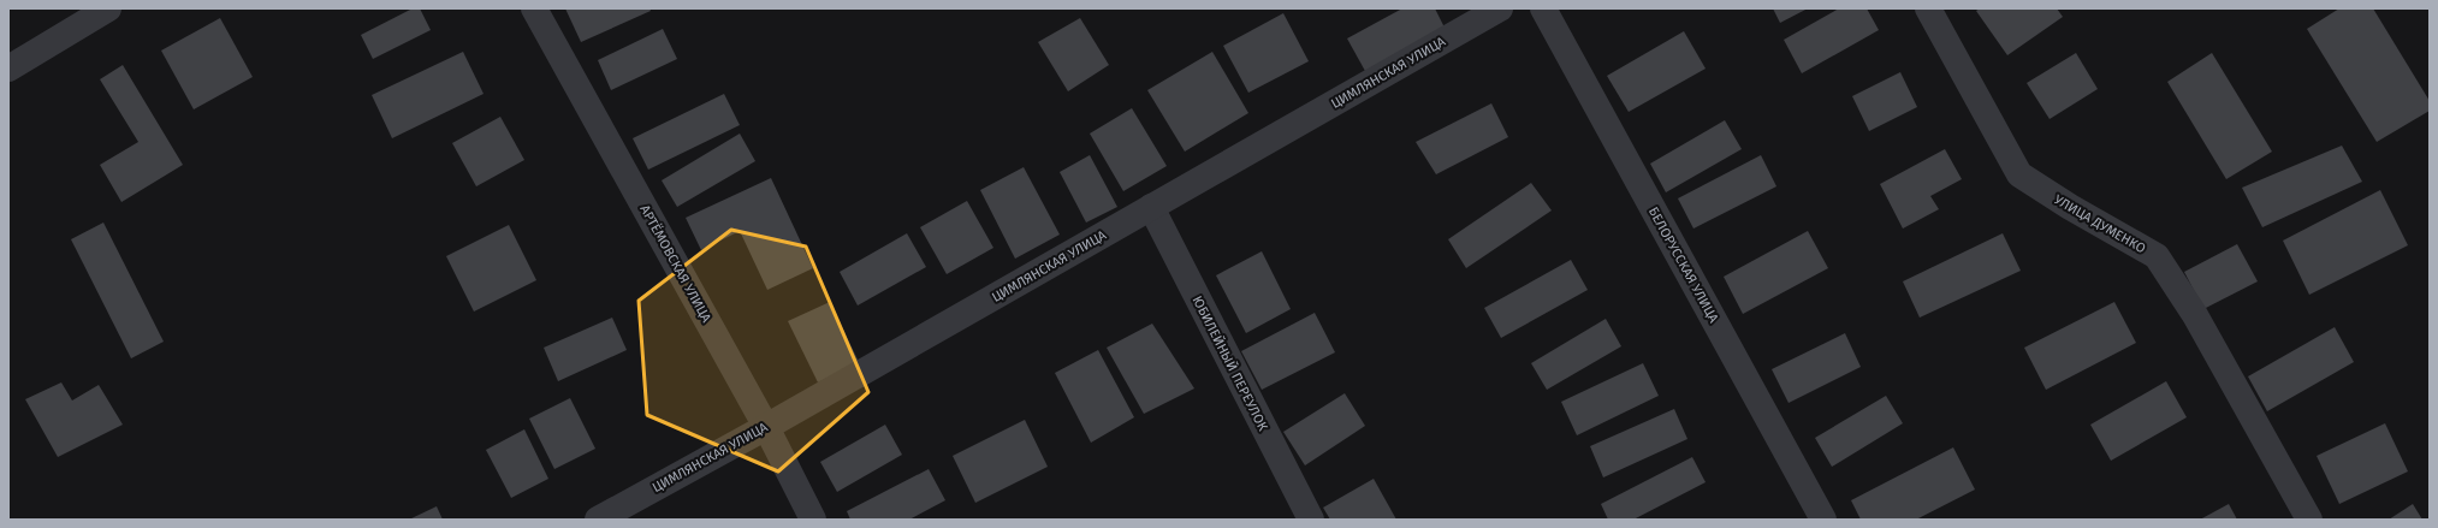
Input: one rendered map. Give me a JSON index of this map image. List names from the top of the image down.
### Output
{
  "streets": {
    "street": [
      "ЦИМЛЯНСКАЯ УЛИЦА",
      "УЛИЦА ДУМЕНКО",
      "АРТЁМОВСКАЯ УЛИЦА",
      "БЕЛОРУССКАЯ УЛИЦА",
      "ЮБИЛЕЙНЫЙ ПЕРЕУЛОК"
    ]
  },
  "crossings": [
    ["ЦИМЛЯНСКАЯ УЛИЦА", "АРТЁМОВСКАЯ УЛИЦА"],
    ["ЦИМЛЯНСКАЯ УЛИЦА", "ЮБИЛЕЙНЫЙ ПЕРЕУЛОК"]
  ]
}
